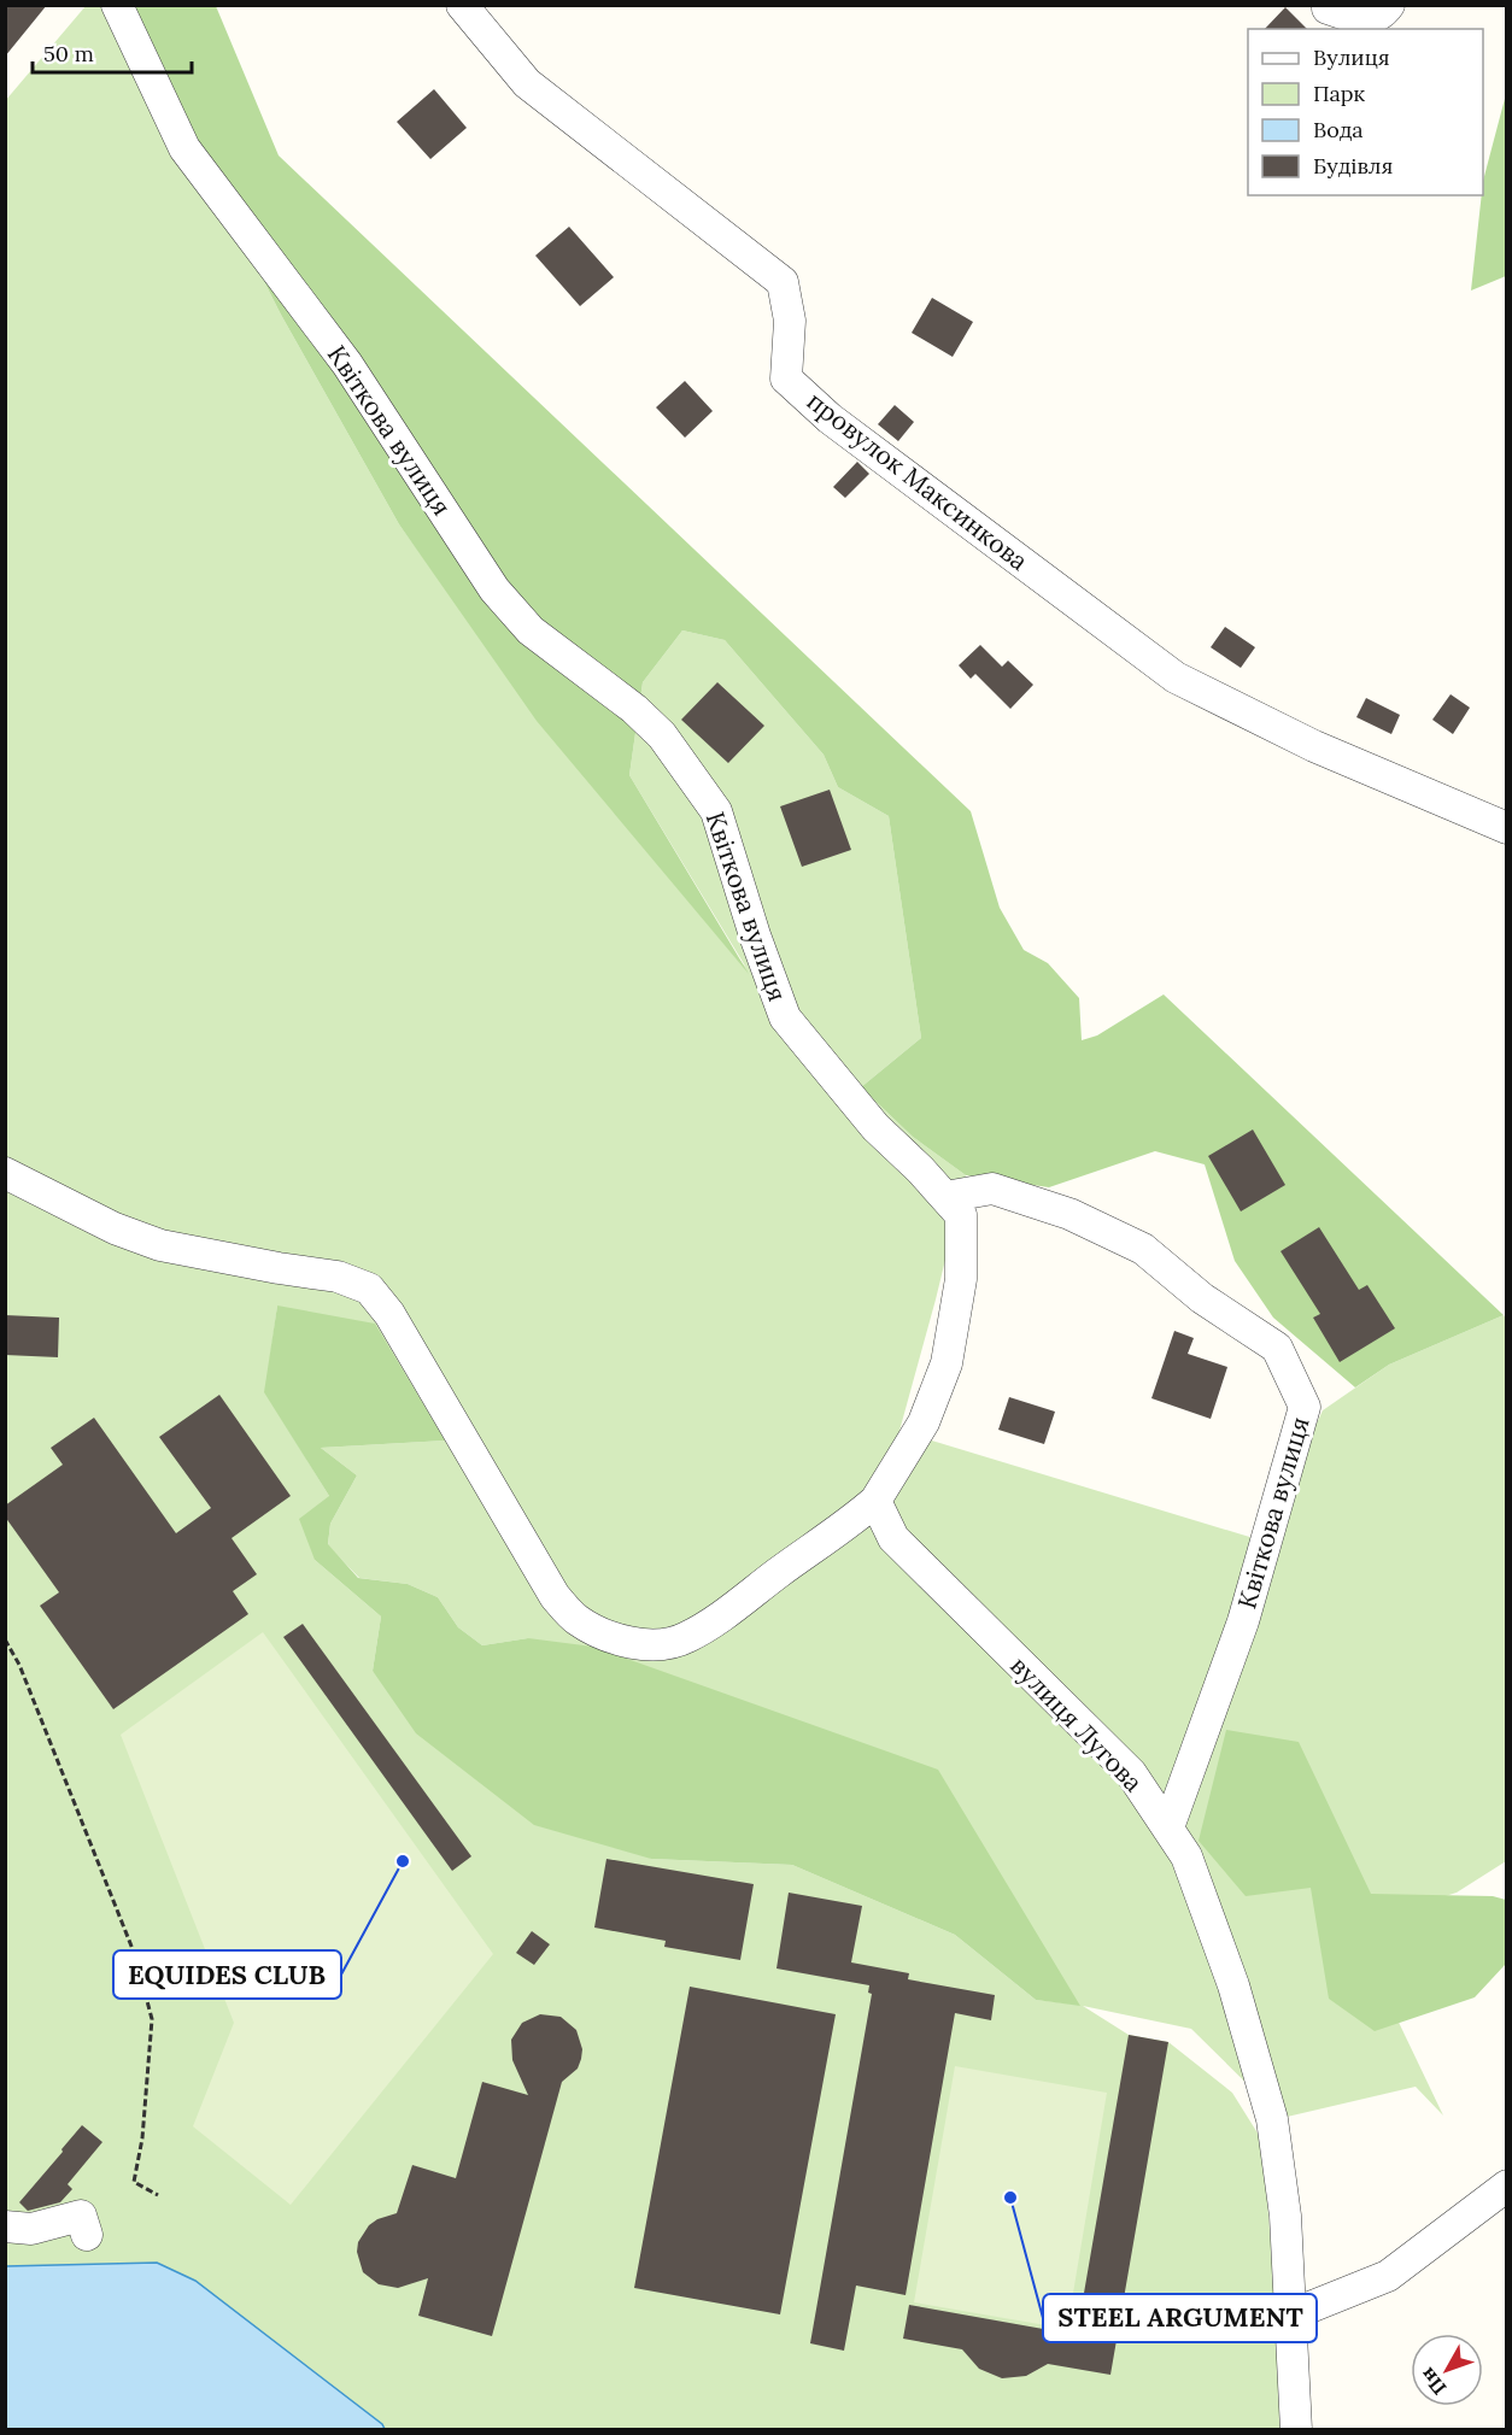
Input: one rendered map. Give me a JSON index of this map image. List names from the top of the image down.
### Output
{
  "streets": {
    "street": ["Квіткова вулиця", "провулок Максинкова", "вулиця Лугова"]
  },
  "crossings": [
    ["Квіткова вулиця", "вулиця Лугова"]
  ],
  "places": ["EQUIDES CLUB", "STEEL ARGUMENT"],
  "legend": [
    "Вулиця",
    "Парк",
    "Вода",
    "Будівля"
  ],
  "scale_bar": "50 m",
  "north": "bottom left"
}
